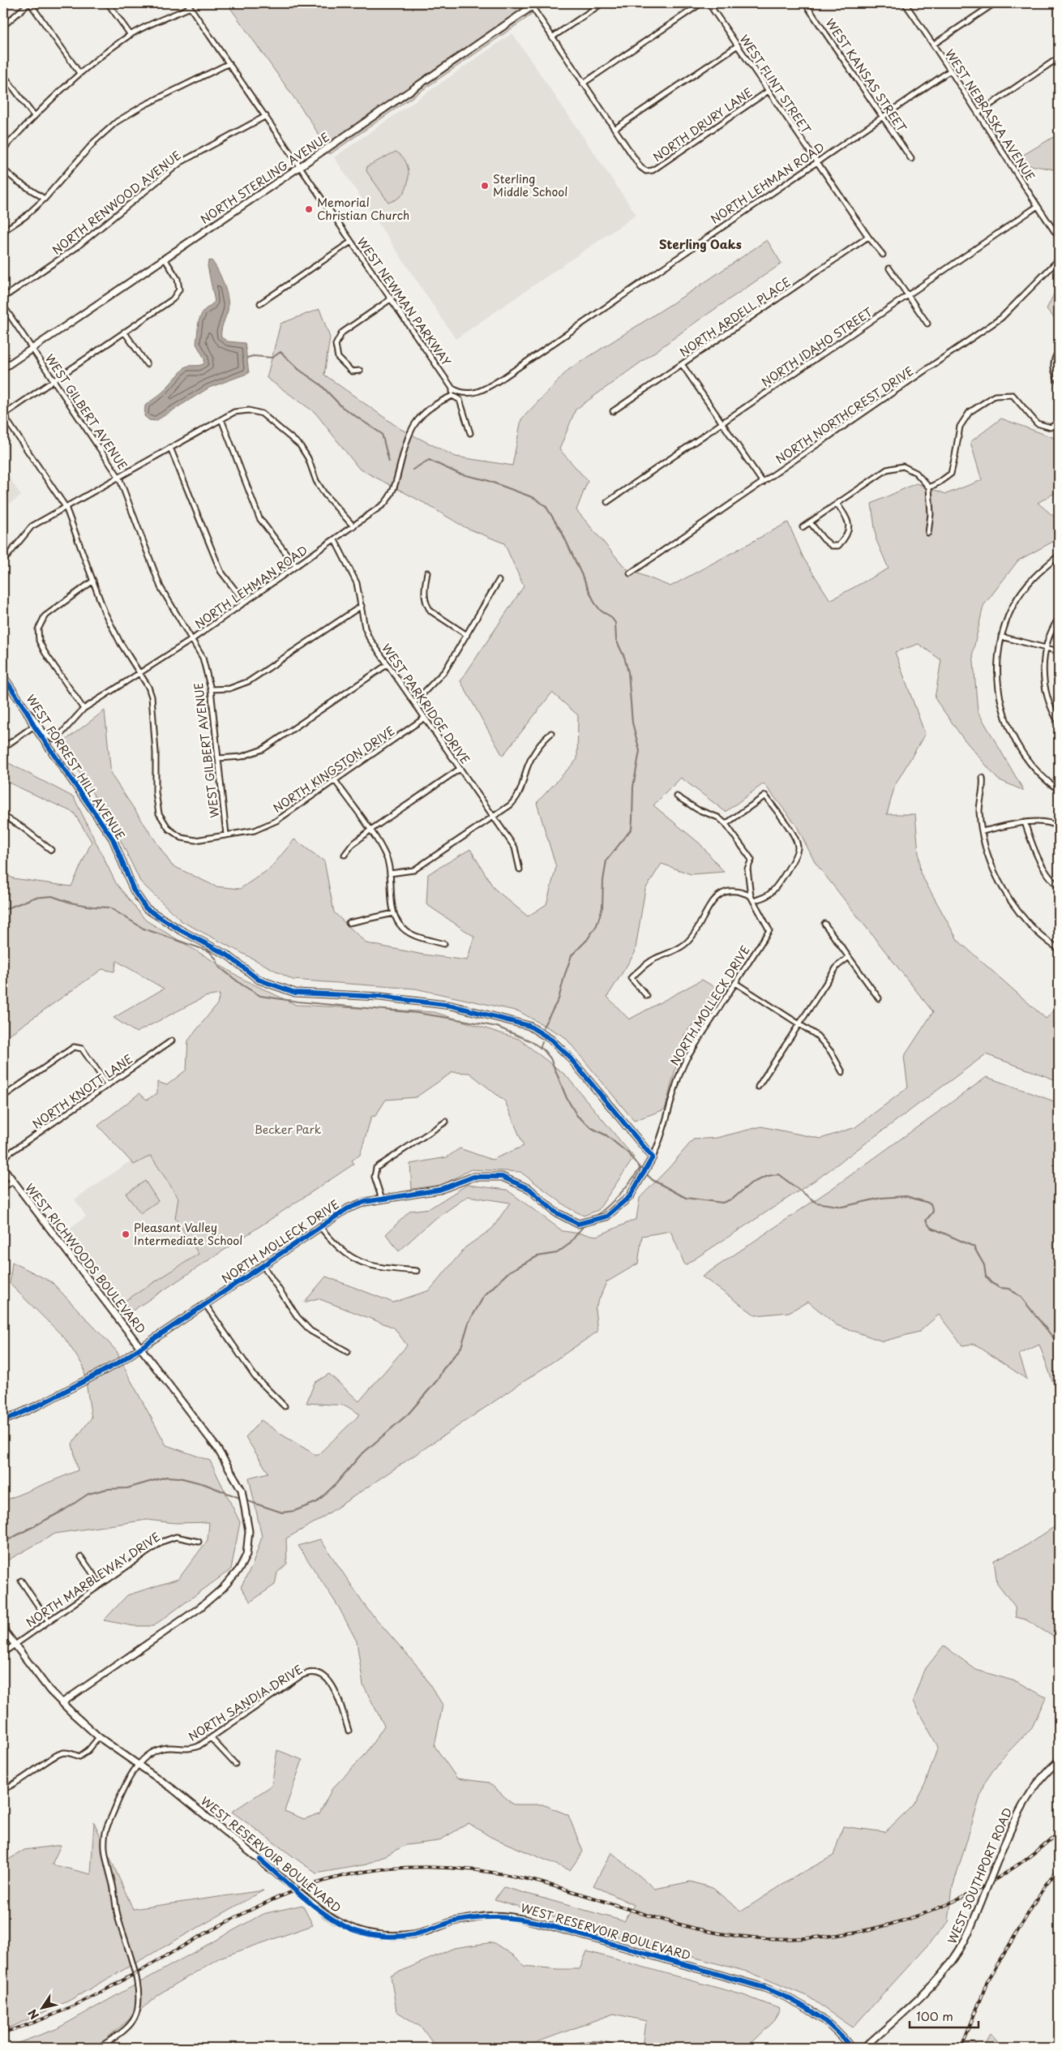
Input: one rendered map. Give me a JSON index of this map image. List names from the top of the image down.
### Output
{
  "streets": {
    "street": [
      "WEST KANSAS STREET",
      "WEST FLINT STREET",
      "WEST NEBRASKA AVENUE",
      "NORTH DRURY LANE",
      "NORTH STERLING AVENUE",
      "NORTH LEHMAN ROAD",
      "NORTH RENWOOD AVENUE",
      "WEST NEWMAN PARKWAY",
      "NORTH ARDELL PLACE",
      "NORTH IDAHO STREET",
      "WEST GILBERT AVENUE",
      "NORTH NORTHCREST DRIVE",
      "WEST PARKRIDGE DRIVE",
      "WEST FORREST HILL AVENUE",
      "NORTH KINGSTON DRIVE",
      "NORTH MOLLECK DRIVE",
      "NORTH KNOTT LANE",
      "WEST RICHWOODS BOULEVARD",
      "NORTH MARBLEWAY DRIVE",
      "NORTH SANDIA DRIVE",
      "WEST RESERVOIR BOULEVARD",
      "WEST SOUTHPORT ROAD"
    ]
  },
  "crossings": [
    ["WEST KANSAS STREET", "NORTH LEHMAN ROAD"],
    ["WEST FLINT STREET", "NORTH DRURY LANE"],
    ["WEST FLINT STREET", "NORTH LEHMAN ROAD"],
    ["WEST FLINT STREET", "NORTH ARDELL PLACE"],
    ["WEST NEBRASKA AVENUE", "NORTH LEHMAN ROAD"],
    ["WEST NEBRASKA AVENUE", "NORTH IDAHO STREET"],
    ["NORTH STERLING AVENUE", "WEST NEWMAN PARKWAY"],
    ["NORTH STERLING AVENUE", "WEST GILBERT AVENUE"],
    ["NORTH LEHMAN ROAD", "WEST NEWMAN PARKWAY"],
    ["NORTH LEHMAN ROAD", "WEST GILBERT AVENUE"],
    ["NORTH LEHMAN ROAD", "WEST PARKRIDGE DRIVE"],
    ["NORTH LEHMAN ROAD", "WEST FORREST HILL AVENUE"],
    ["NORTH LEHMAN ROAD", "NORTH KINGSTON DRIVE"],
    ["NORTH RENWOOD AVENUE", "WEST NEWMAN PARKWAY"],
    ["WEST GILBERT AVENUE", "NORTH KINGSTON DRIVE"],
    ["WEST PARKRIDGE DRIVE", "NORTH KINGSTON DRIVE"],
    ["WEST FORREST HILL AVENUE", "NORTH MOLLECK DRIVE"],
    ["NORTH MOLLECK DRIVE", "WEST RICHWOODS BOULEVARD"],
    ["WEST RICHWOODS BOULEVARD", "WEST RESERVOIR BOULEVARD"],
    ["NORTH MARBLEWAY DRIVE", "WEST RESERVOIR BOULEVARD"],
    ["NORTH SANDIA DRIVE", "WEST RESERVOIR BOULEVARD"]
  ],
  "districts": ["Sterling Oaks"],
  "parks": ["Becker Park"],
  "places": ["Sterling Middle School", "Memorial Christian Church", "Pleasant Valley Intermediate School"],
  "scale_bar": "100 m",
  "north": "bottom left"
}
